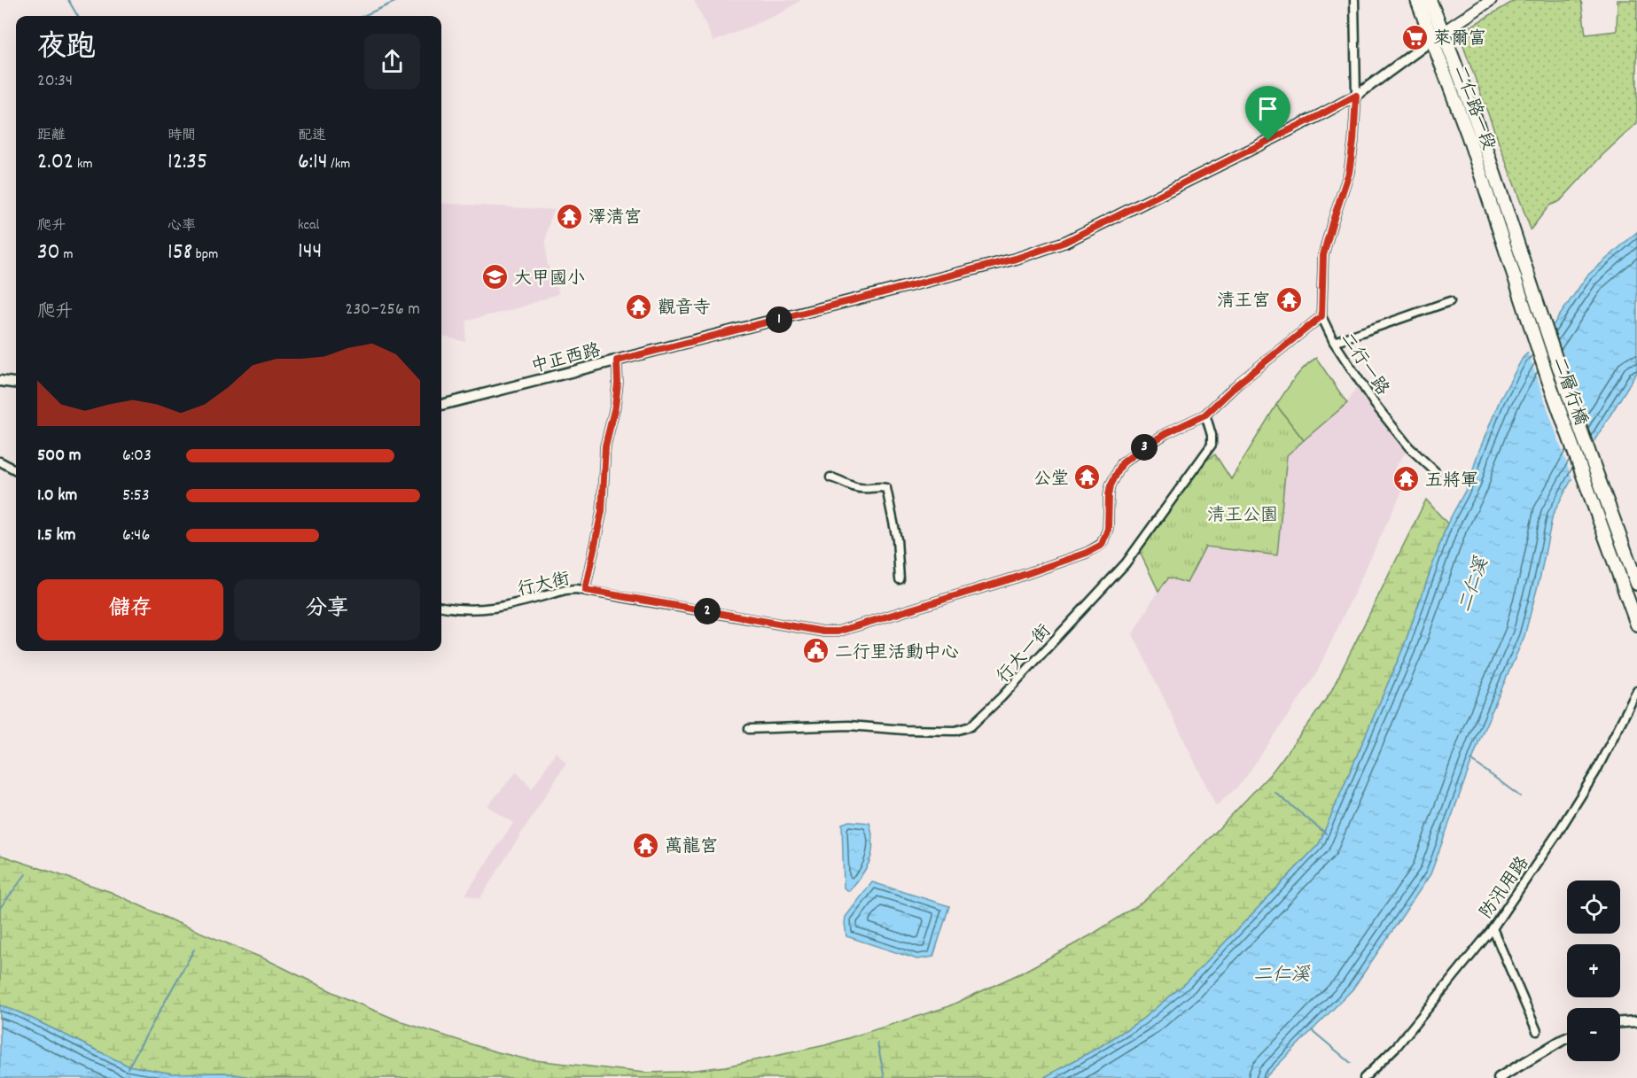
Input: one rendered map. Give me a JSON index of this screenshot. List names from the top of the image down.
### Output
{
  "streets": {
    "main road": ["二仁路一段", "二層行橋"],
    "street": [
      "中正西路",
      "二行一路",
      "行大街",
      "行大一街",
      "防汛用路"
    ]
  },
  "crossings": [
    ["二仁路一段", "中正西路"],
    ["二仁路一段", "二層行橋"],
    ["中正西路", "二行一路"],
    ["二行一路", "行大街"],
    ["行大街", "行大一街"]
  ],
  "water": ["二仁溪"],
  "parks": ["清王公園"],
  "places": {
    "supermarket": ["萊爾富"],
    "temple": [
      "澤清宮",
      "清王宮",
      "觀音寺",
      "公堂",
      "五將軍",
      "萬龍宮"
    ],
    "school or university": ["大甲國小"],
    "public building": ["二行里活動中心"]
  },
  "page": {
    "heading": ["夜跑", "20:34"],
    "stats": [
      ["距離", "2.02 km"],
      ["時間", "12:35"],
      ["配速", "6:14 /km"],
      ["爬升", "30 m"],
      ["心率", "158 bpm"],
      ["kcal", "144"]
    ],
    "chart": ["爬升", "230–256 m"],
    "pins": ["1", "3", "2"],
    "list": [
      {
        "name": "500 m",
        "note": "6:03"
      },
      {
        "name": "1.0 km",
        "note": "5:53"
      },
      {
        "name": "1.5 km",
        "note": "6:46"
      }
    ],
    "buttons": ["儲存", "分享"],
    "map_buttons": ["+", "−"]
  }
}
